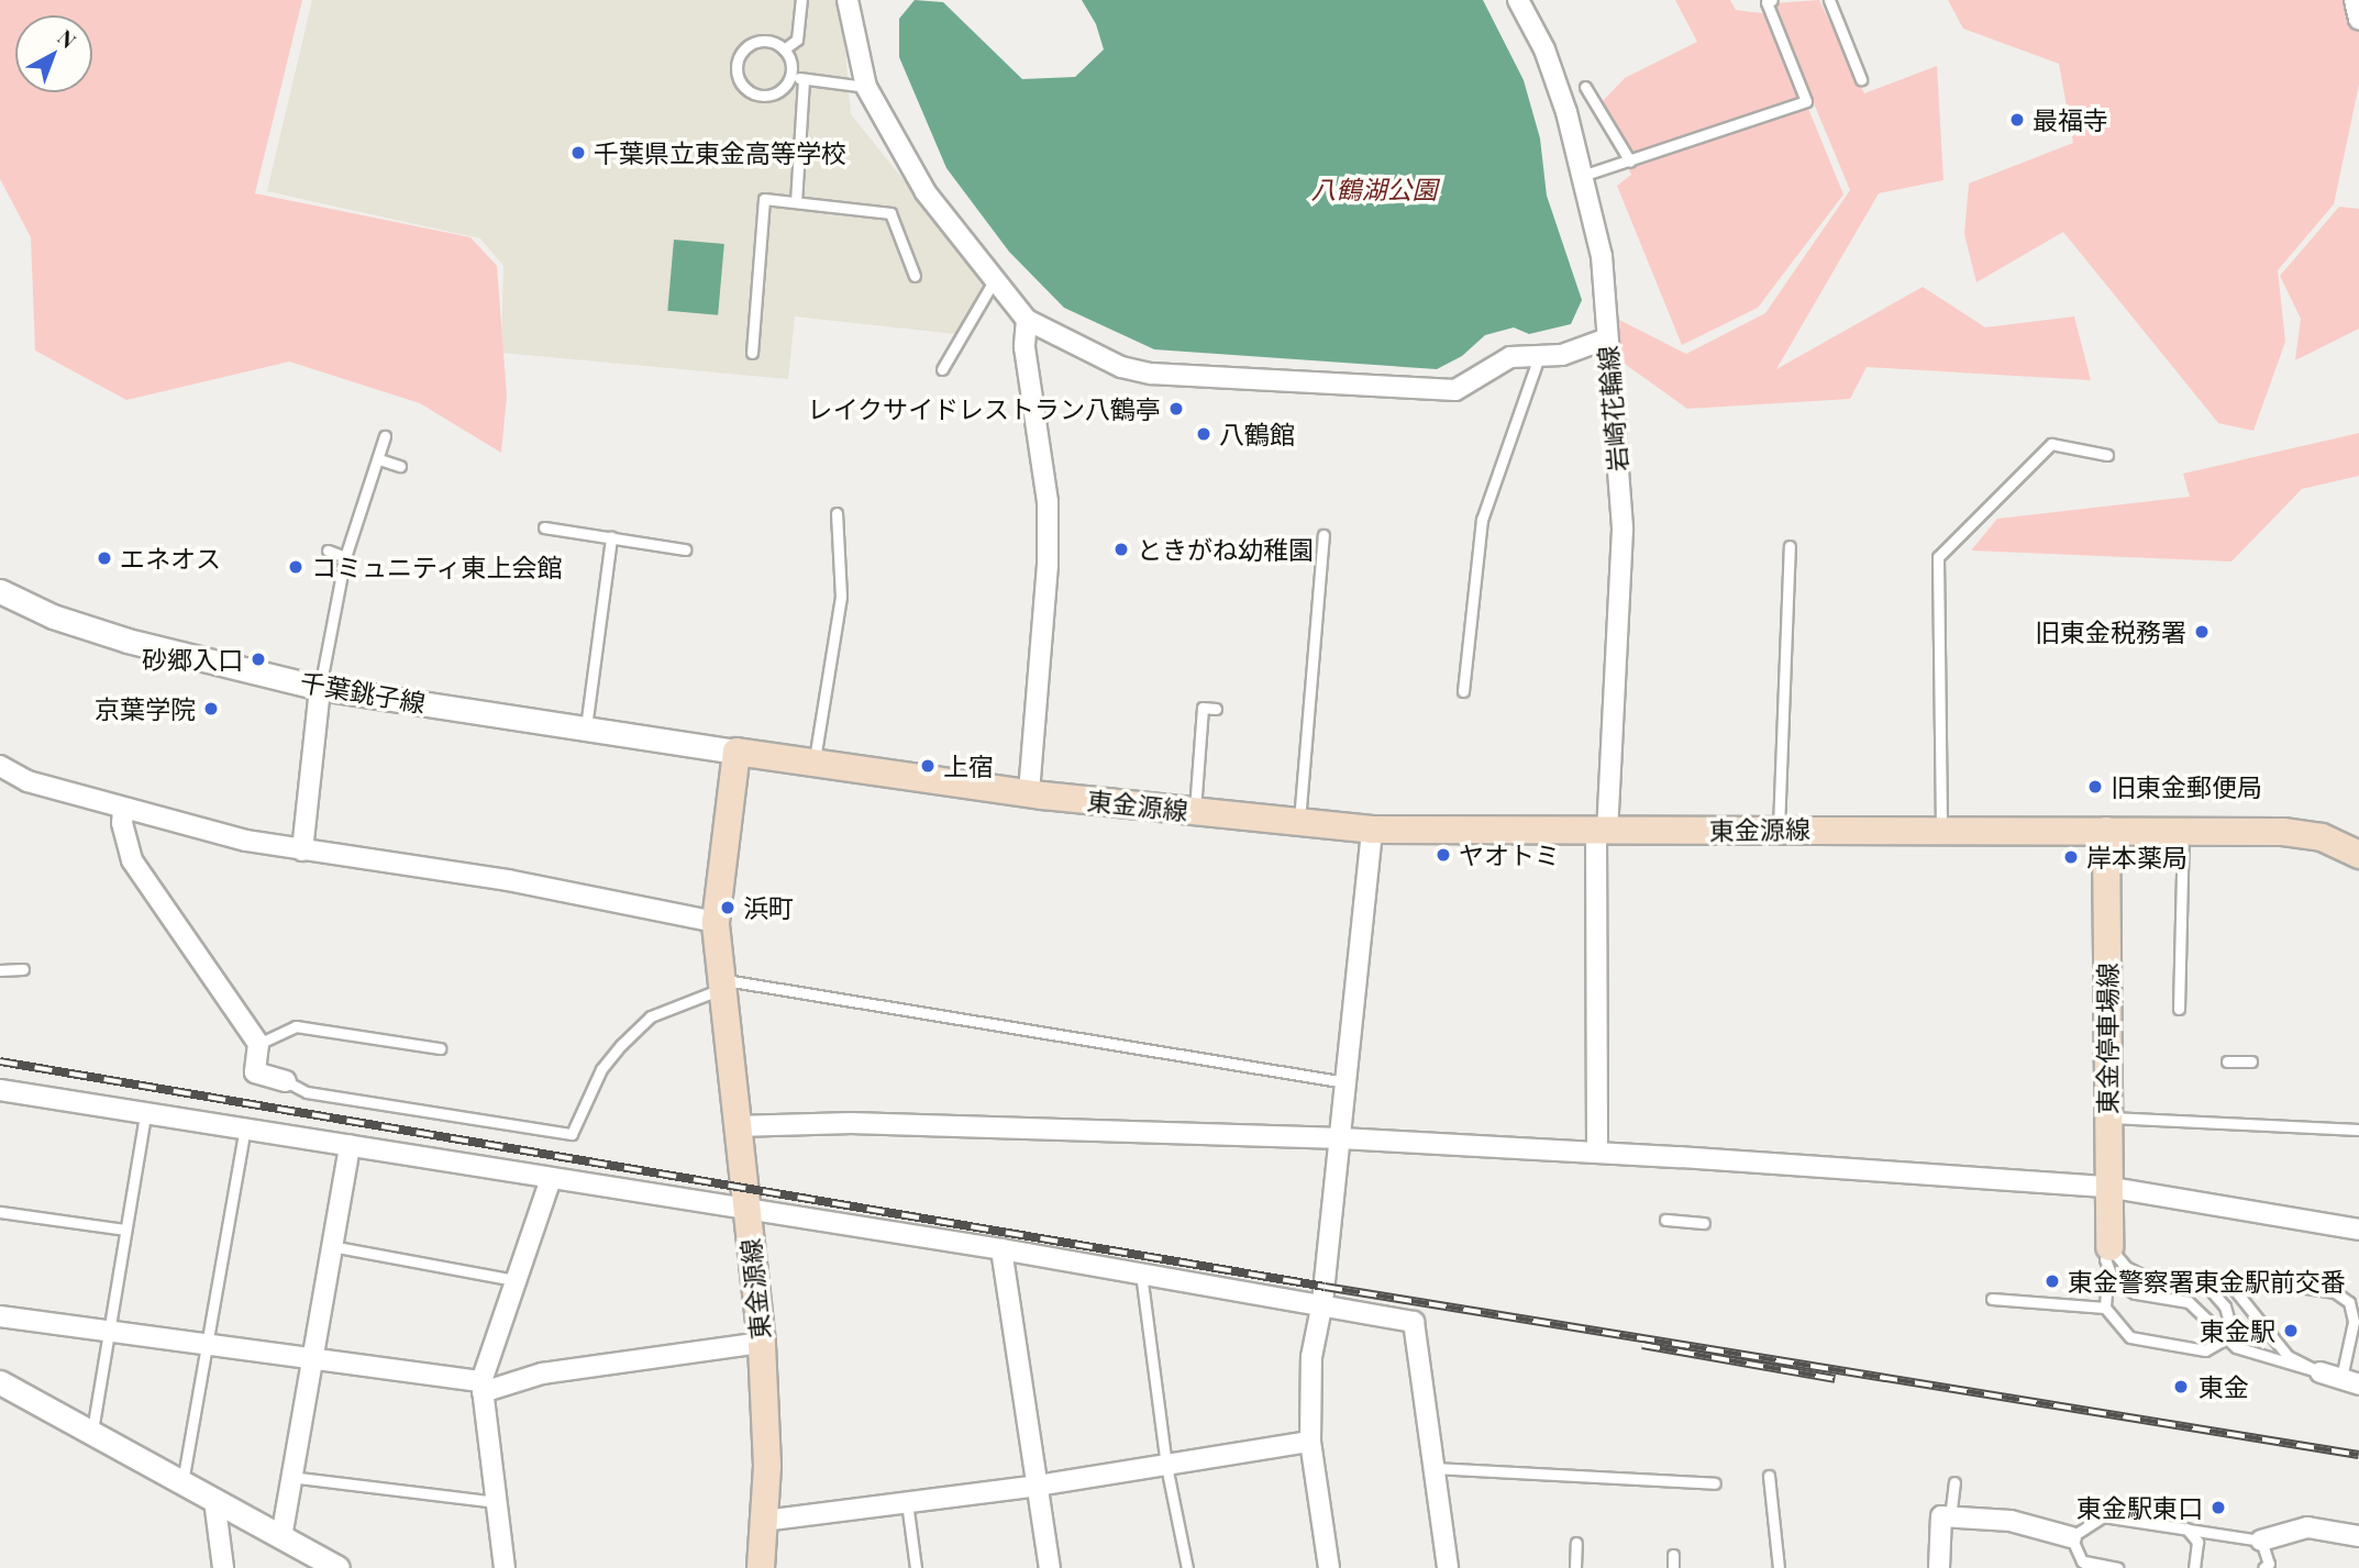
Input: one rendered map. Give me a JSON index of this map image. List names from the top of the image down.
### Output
{
  "streets": {
    "main road": ["東金源線", "東金停車場線"],
    "street": ["岩崎花輪線", "千葉銚子線"]
  },
  "crossings": [
    ["岩崎花輪線", "東金源線"],
    ["千葉銚子線", "東金源線"],
    ["東金源線", "東金停車場線"]
  ],
  "parks": ["八鶴湖公園"],
  "places": [
    "最福寺",
    "千葉県立東金高等学校",
    "レイクサイドレストラン八鶴亭",
    "八鶴館",
    "ときがね幼稚園",
    "エネオス",
    "コミュニティ東上会館",
    "旧東金税務署",
    "砂郷入口",
    "京葉学院",
    "上宿",
    "旧東金郵便局",
    "ヤオトミ",
    "岸本薬局",
    "浜町",
    "東金警察署東金駅前交番",
    "東金駅",
    "東金",
    "東金駅東口"
  ],
  "north": "top right"
}
